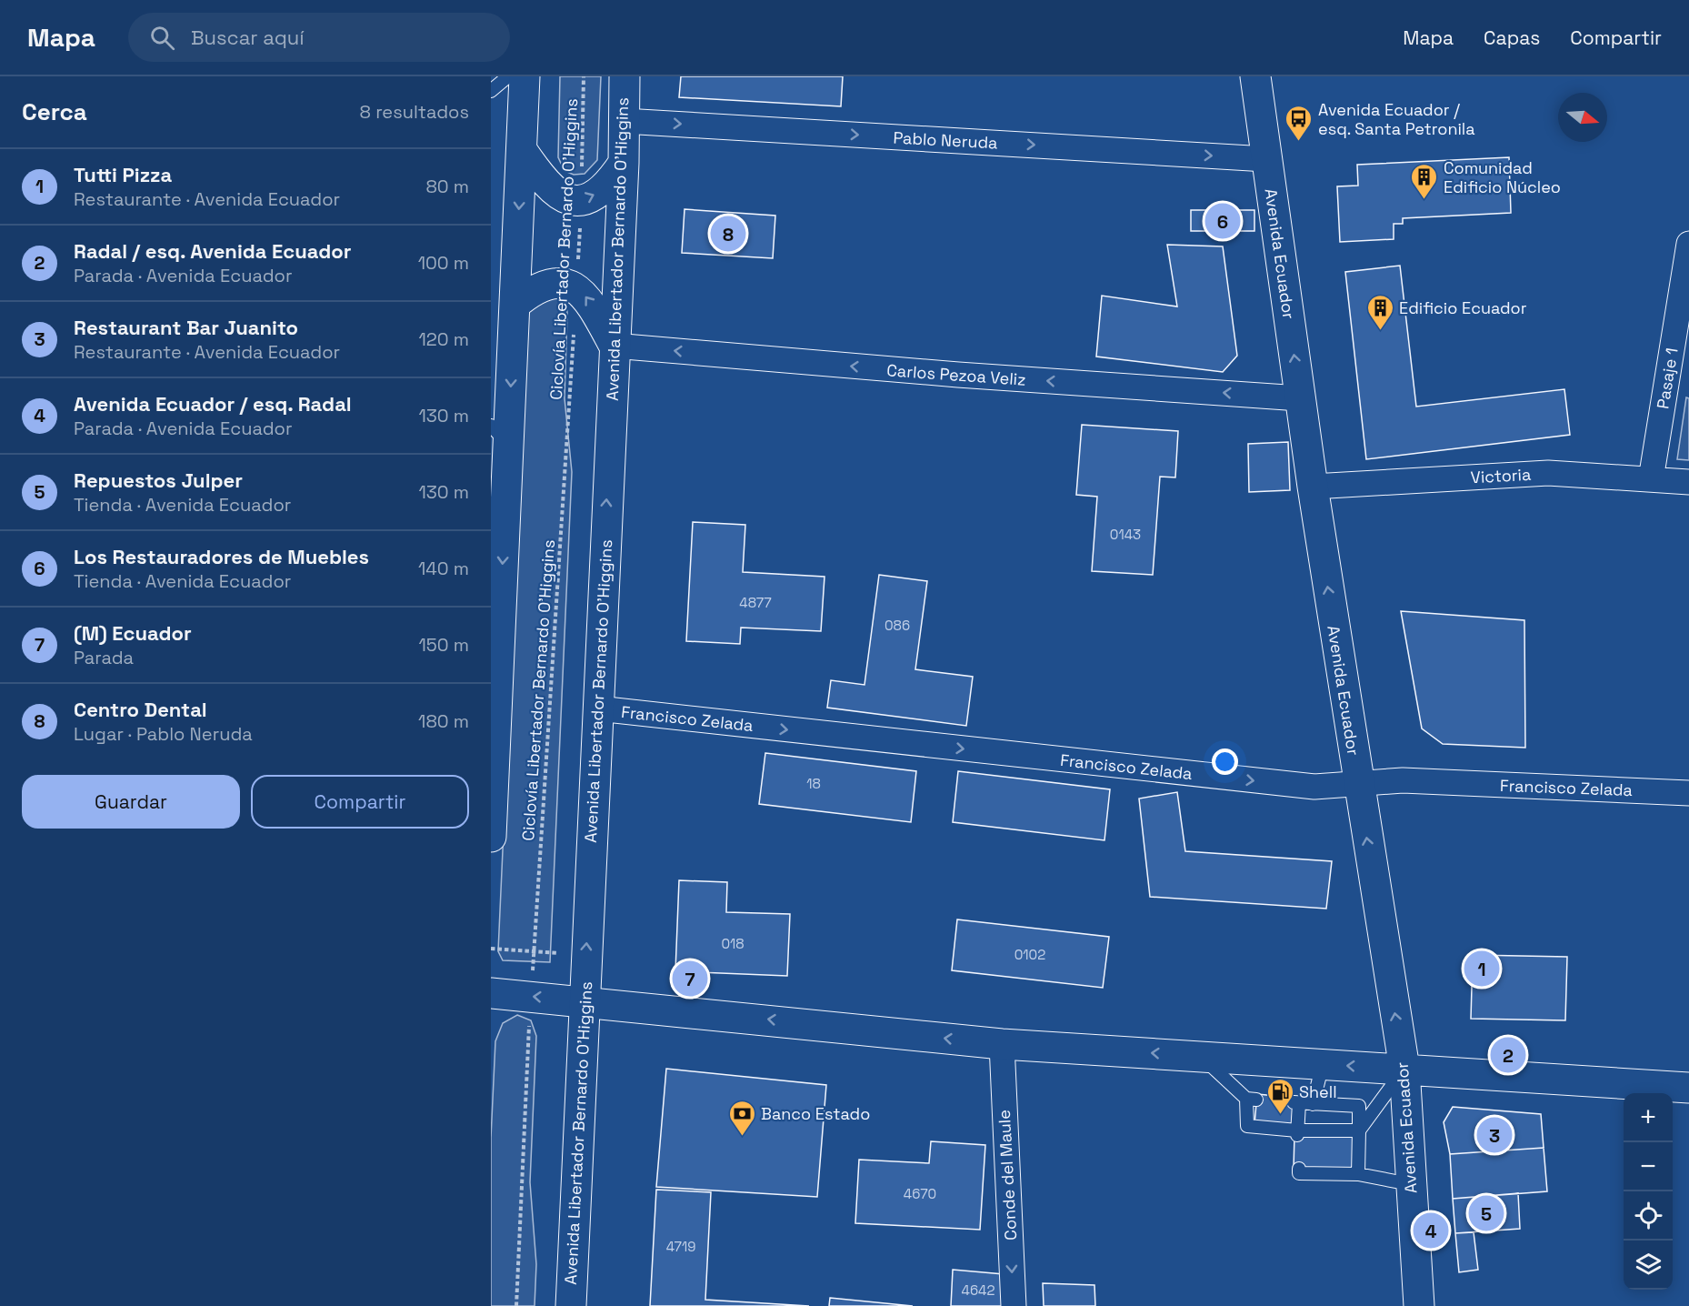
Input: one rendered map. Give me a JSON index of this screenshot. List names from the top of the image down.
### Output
{
  "streets": {
    "main road": ["Avenida Libertador Bernardo O'Higgins", "Avenida Ecuador"],
    "street": [
      "Pablo Neruda",
      "Carlos Pezoa Veliz",
      "Pasaje 1",
      "Victoria",
      "Francisco Zelada",
      "Conde del Maule"
    ],
    "path": ["Ciclovía Libertador Bernardo O'Higgins"]
  },
  "crossings": [
    ["Pablo Neruda", "Avenida Libertador Bernardo O'Higgins"],
    ["Pablo Neruda", "Avenida Ecuador"],
    ["Avenida Libertador Bernardo O'Higgins", "Carlos Pezoa Veliz"],
    ["Avenida Libertador Bernardo O'Higgins", "Francisco Zelada"],
    ["Avenida Ecuador", "Carlos Pezoa Veliz"],
    ["Avenida Ecuador", "Victoria"],
    ["Avenida Ecuador", "Francisco Zelada"],
    ["Pasaje 1", "Victoria"]
  ],
  "one_way": [
    "Pablo Neruda",
    "Avenida Ecuador",
    "Carlos Pezoa Veliz",
    "Francisco Zelada",
    "Conde del Maule"
  ],
  "places": {
    "bus stop": ["Avenida Ecuador / esq. Santa Petronila"],
    "building": ["Comunidad Edificio Núcleo", "Edificio Ecuador"],
    "fuel station": ["Shell"],
    "bank": ["Banco Estado"]
  },
  "house_numbers": [
    "0143",
    "4877",
    "086",
    "18",
    "018",
    "0102",
    "4670",
    "4719",
    "4642"
  ],
  "north": "right",
  "page": {
    "header": "Mapa",
    "search": "Buscar aquí",
    "nav": ["Mapa", "Capas", "Compartir"],
    "heading": ["Cerca", "8 resultados"],
    "list": [
      {
        "mark": "1",
        "name": "Tutti Pizza",
        "note": "Restaurante · Avenida Ecuador",
        "value": "80 m"
      },
      {
        "mark": "2",
        "name": "Radal / esq. Avenida Ecuador",
        "note": "Parada · Avenida Ecuador",
        "value": "100 m"
      },
      {
        "mark": "3",
        "name": "Restaurant Bar Juanito",
        "note": "Restaurante · Avenida Ecuador",
        "value": "120 m"
      },
      {
        "mark": "4",
        "name": "Avenida Ecuador / esq. Radal",
        "note": "Parada · Avenida Ecuador",
        "value": "130 m"
      },
      {
        "mark": "5",
        "name": "Repuestos Julper",
        "note": "Tienda · Avenida Ecuador",
        "value": "130 m"
      },
      {
        "mark": "6",
        "name": "Los Restauradores de Muebles",
        "note": "Tienda · Avenida Ecuador",
        "value": "140 m"
      },
      {
        "mark": "7",
        "name": "(M) Ecuador",
        "note": "Parada",
        "value": "150 m"
      },
      {
        "mark": "8",
        "name": "Centro Dental",
        "note": "Lugar · Pablo Neruda",
        "value": "180 m"
      }
    ],
    "pins": [
      "6",
      "8",
      "1",
      "7",
      "2",
      "3",
      "5",
      "4"
    ],
    "buttons": ["Guardar", "Compartir"],
    "map_buttons": ["+", "−"]
  }
}
